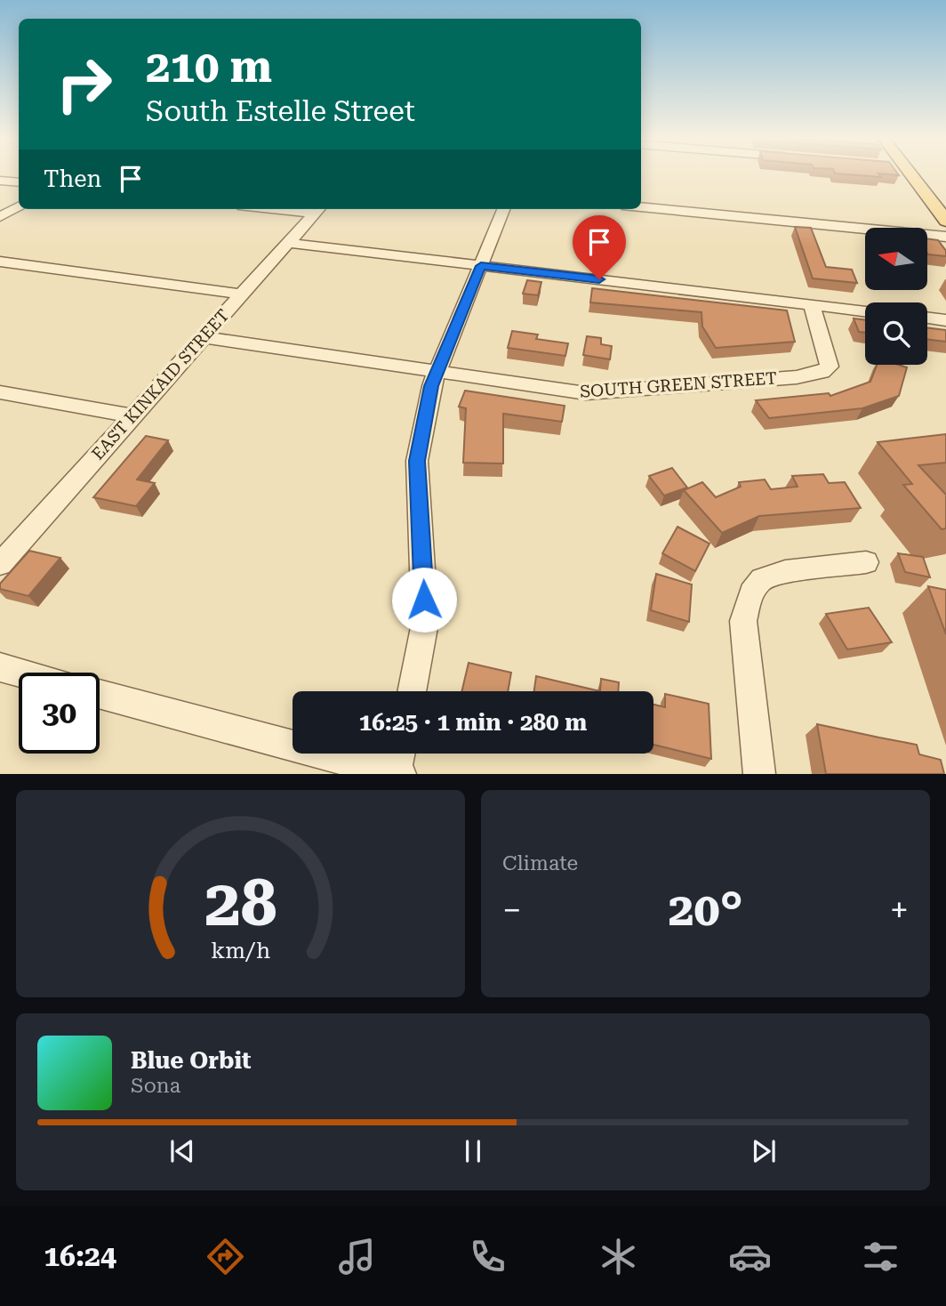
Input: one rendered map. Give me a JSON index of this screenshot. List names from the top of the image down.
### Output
{
  "streets": {
    "street": ["EAST KINKAID STREET", "SOUTH GREEN STREET"]
  },
  "crossings": [
    ["EAST KINKAID STREET", "SOUTH GREEN STREET"]
  ],
  "north": "left",
  "page": {
    "turn": ["210 m", "South Estelle Street"],
    "then": "Then",
    "limit": "30",
    "trip": "16:25 · 1 min · 280 m",
    "tile": "Climate",
    "heat": ["−", "20°", "+"],
    "song": ["Blue Orbit", "Sona"],
    "tabs": "16:24",
    "gauge": ["28", "km/h"]
  }
}
